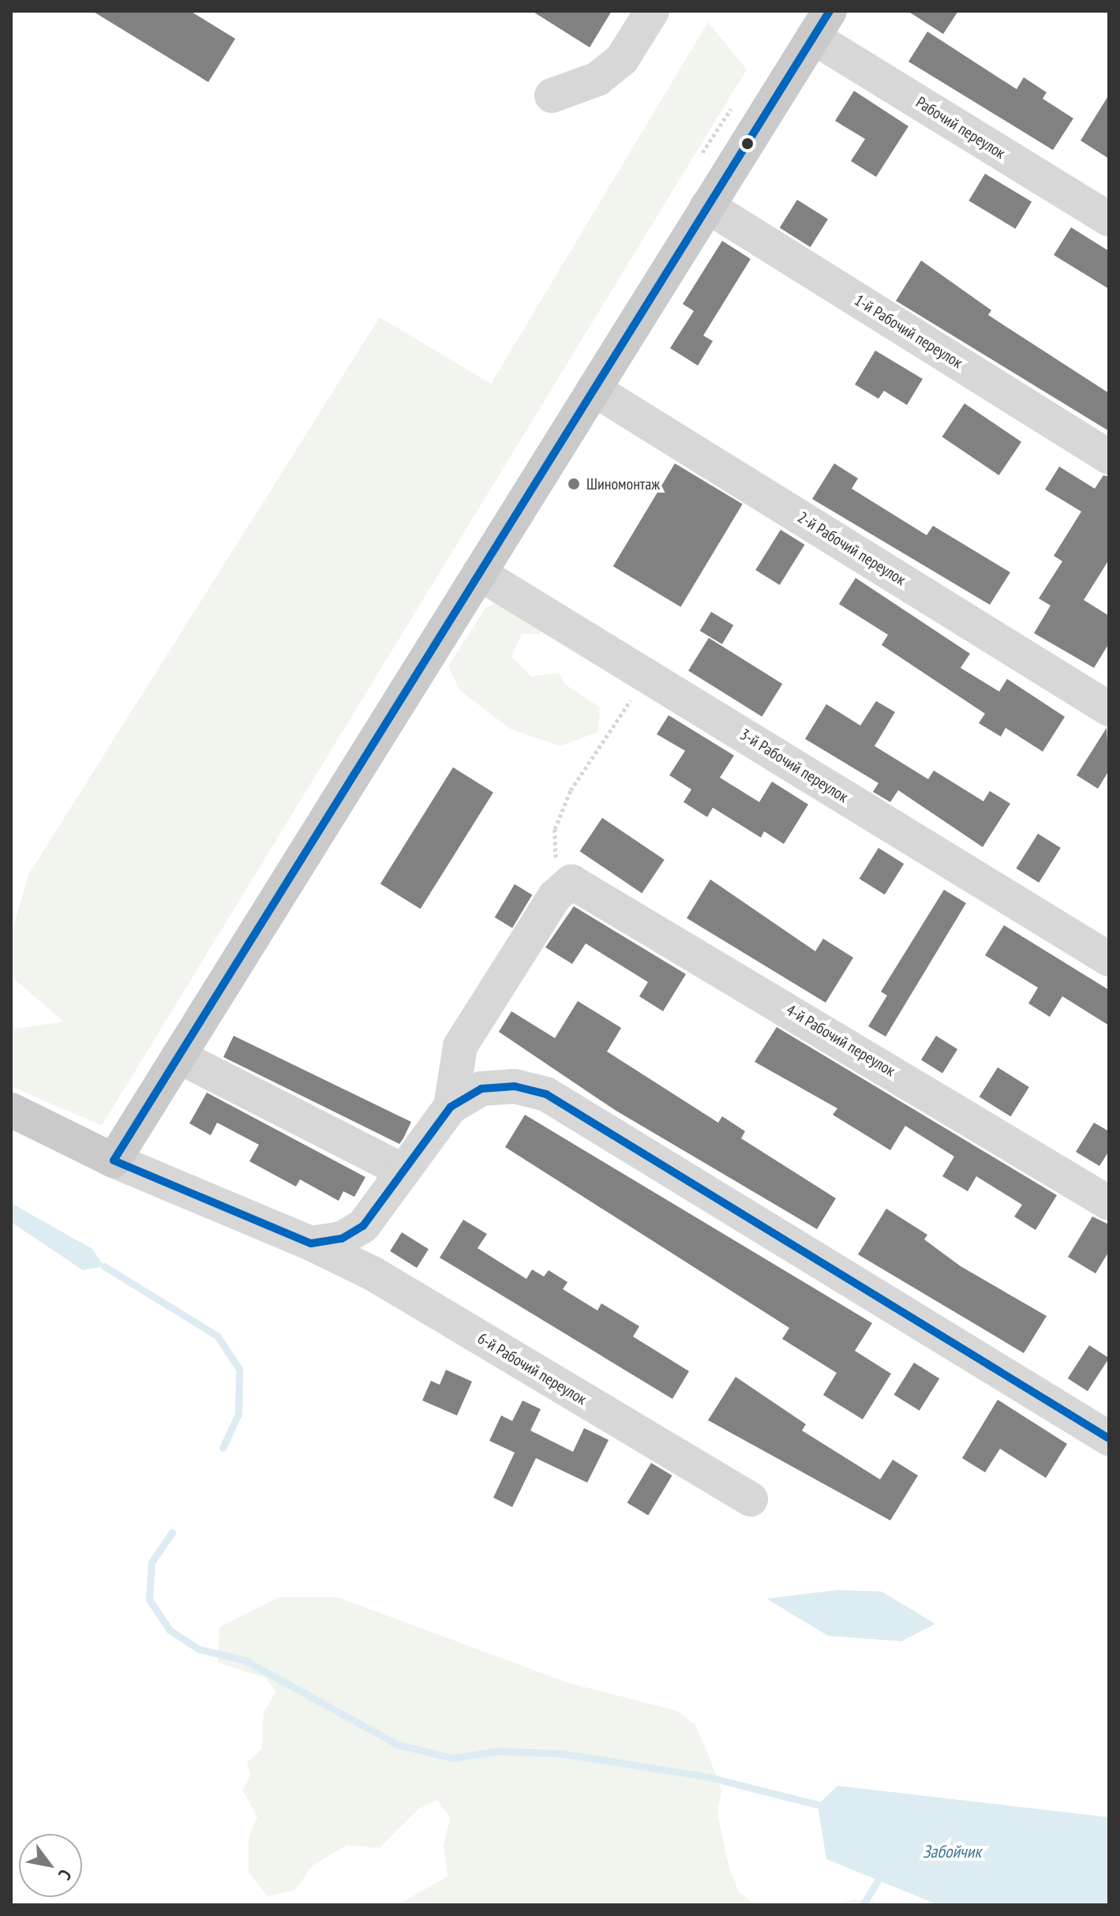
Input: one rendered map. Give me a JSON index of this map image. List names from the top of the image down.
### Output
{
  "streets": {
    "street": [
      "Рабочий переулок",
      "1-й Рабочий переулок",
      "2-й Рабочий переулок",
      "3-й Рабочий переулок",
      "4-й Рабочий переулок",
      "6-й Рабочий переулок"
    ]
  },
  "water": ["Забойчик"],
  "places": ["Шиномонтаж"],
  "north": "bottom right"
}
